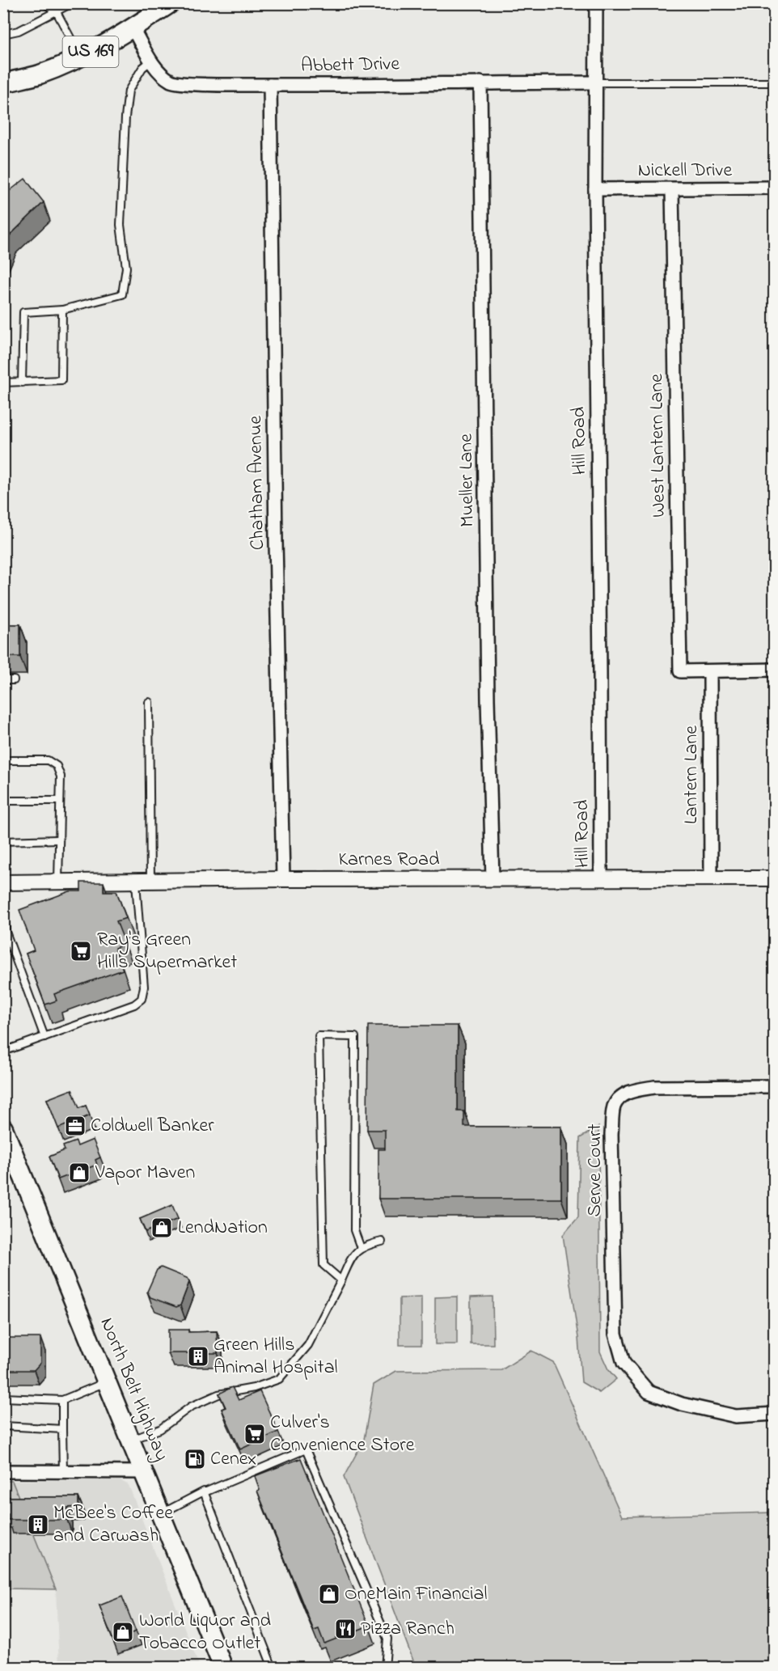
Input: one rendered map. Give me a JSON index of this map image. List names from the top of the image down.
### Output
{
  "streets": {
    "main road": ["US 169", "North Belt Highway"],
    "street": [
      "Abbett Drive",
      "Nickell Drive",
      "Hill Road",
      "West Lantern Lane",
      "Mueller Lane",
      "Chatham Avenue",
      "Lantern Lane",
      "Karnes Road",
      "Serve Court"
    ]
  },
  "crossings": [
    ["US 169", "Abbett Drive"],
    ["Abbett Drive", "Hill Road"],
    ["Abbett Drive", "Mueller Lane"],
    ["Abbett Drive", "Chatham Avenue"],
    ["Nickell Drive", "Hill Road"],
    ["Nickell Drive", "West Lantern Lane"],
    ["Hill Road", "Karnes Road"],
    ["West Lantern Lane", "Lantern Lane"],
    ["Mueller Lane", "Karnes Road"],
    ["Chatham Avenue", "Karnes Road"],
    ["Lantern Lane", "Karnes Road"]
  ],
  "places": {
    "supermarket": ["Ray's Green Hills Supermarket", "Culver's Convenience Store"],
    "office": ["Coldwell Banker"],
    "shop": [
      "Vapor Maven",
      "LendNation",
      "OneMain Financial",
      "World Liquor and Tobacco Outlet"
    ],
    "building": ["Green Hills Animal Hospital", "McBee's Coffee and Carwash"],
    "fuel station": ["Cenex"],
    "restaurant": ["Pizza Ranch"]
  }
}
